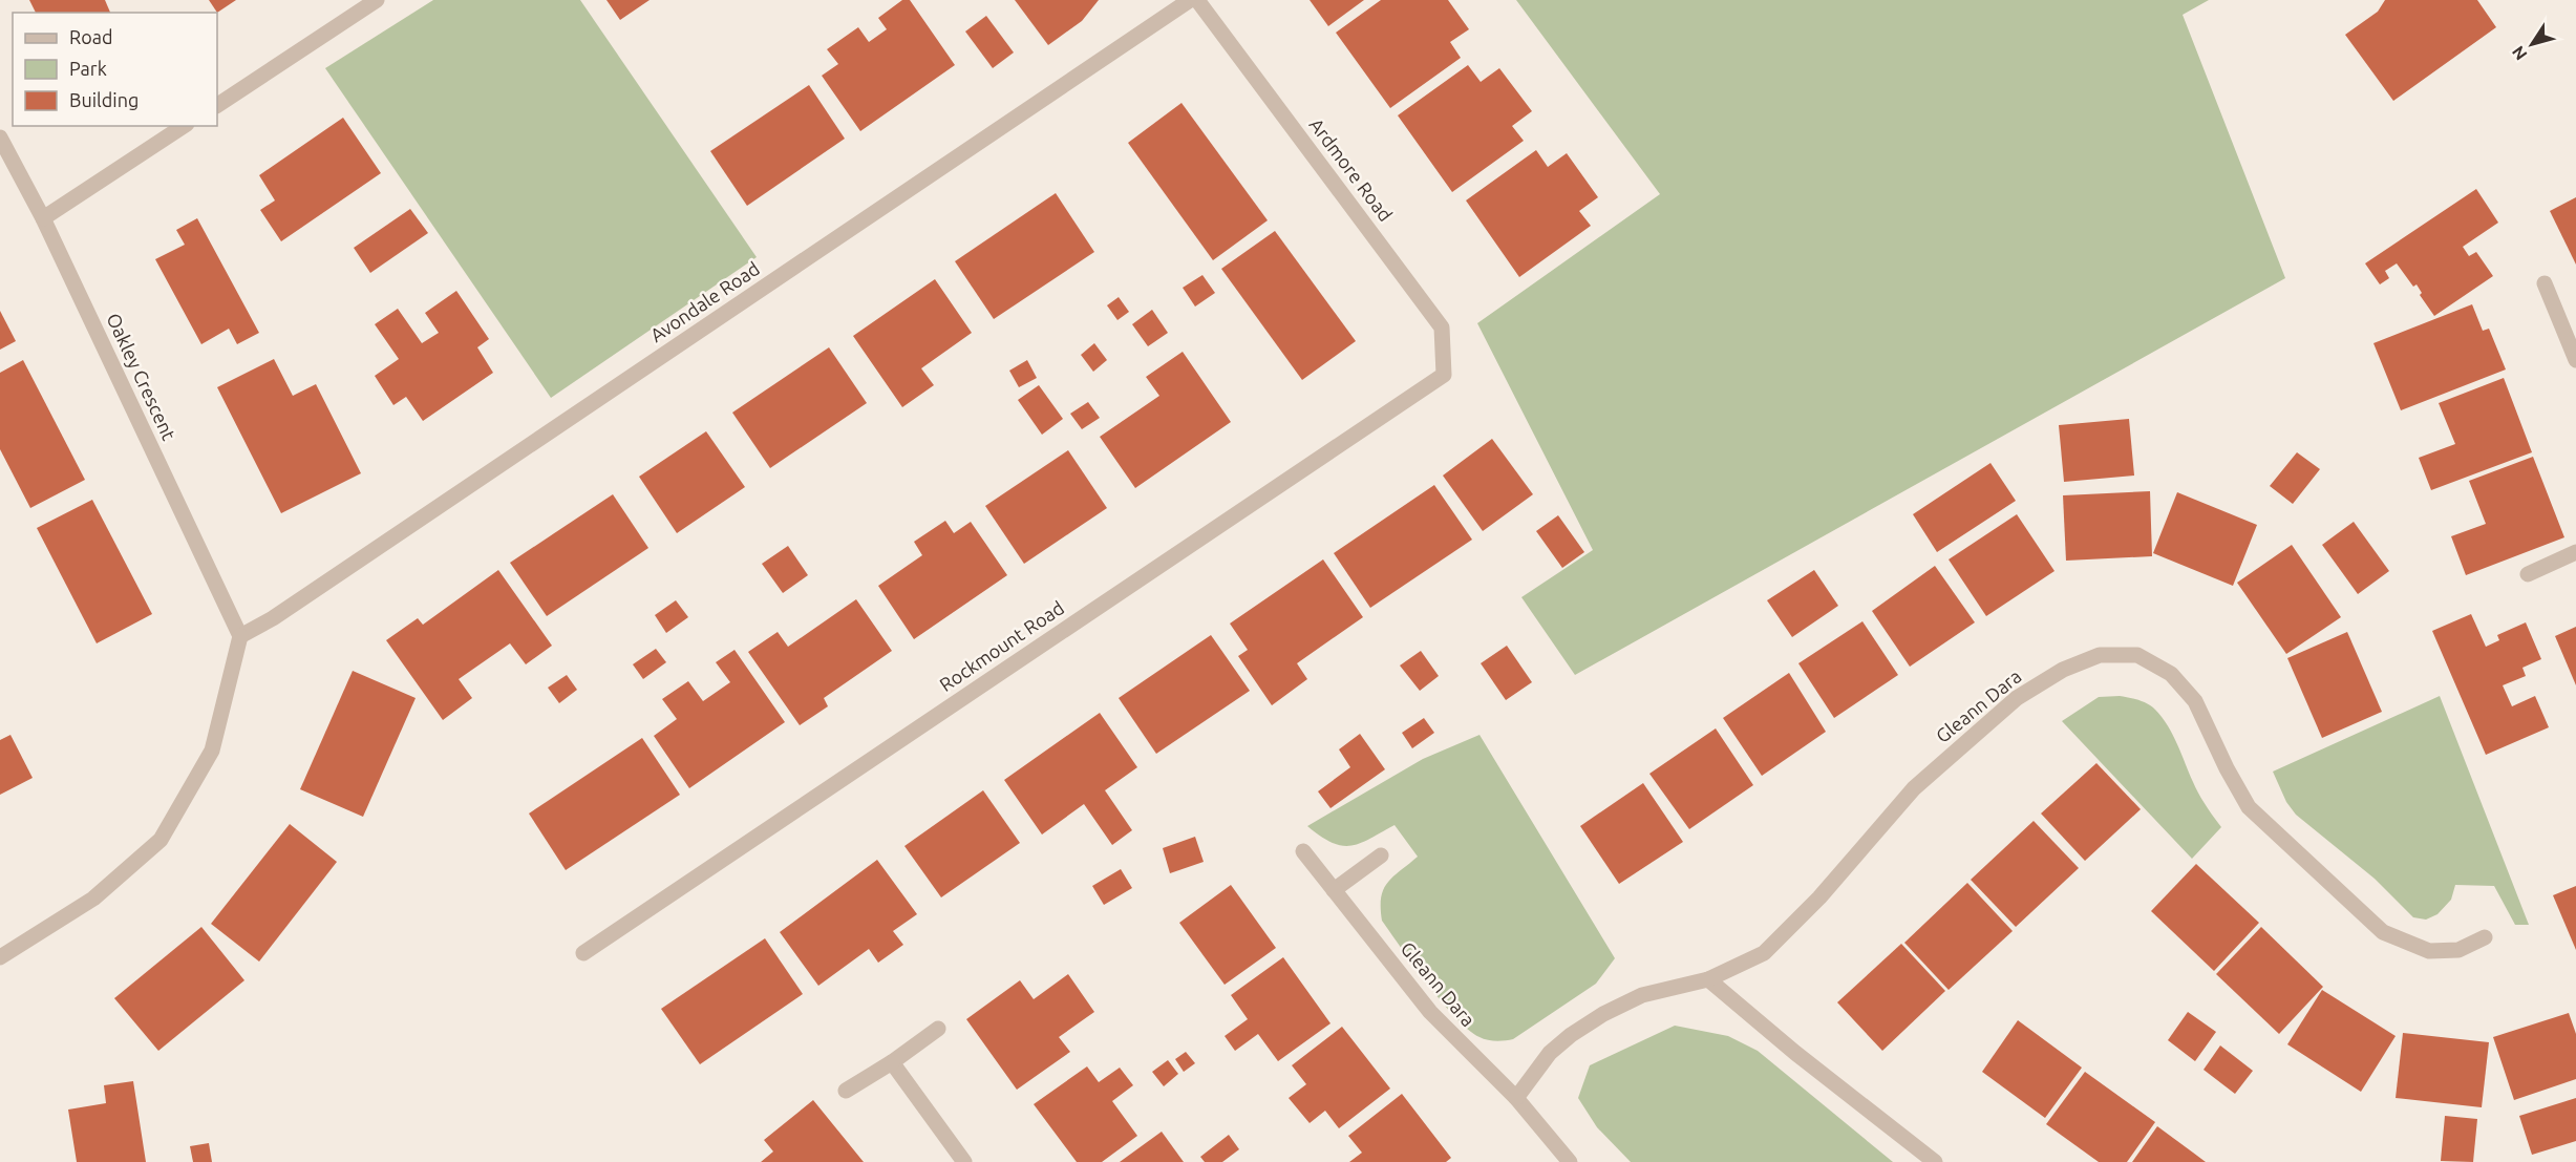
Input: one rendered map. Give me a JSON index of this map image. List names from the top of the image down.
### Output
{
  "streets": {
    "street": [
      "Ardmore Road",
      "Avondale Road",
      "Oakley Crescent",
      "Rockmount Road",
      "Gleann Dara"
    ]
  },
  "crossings": [
    ["Ardmore Road", "Rockmount Road"],
    ["Avondale Road", "Oakley Crescent"]
  ],
  "legend": ["Road", "Park", "Building"],
  "north": "bottom left"
}
